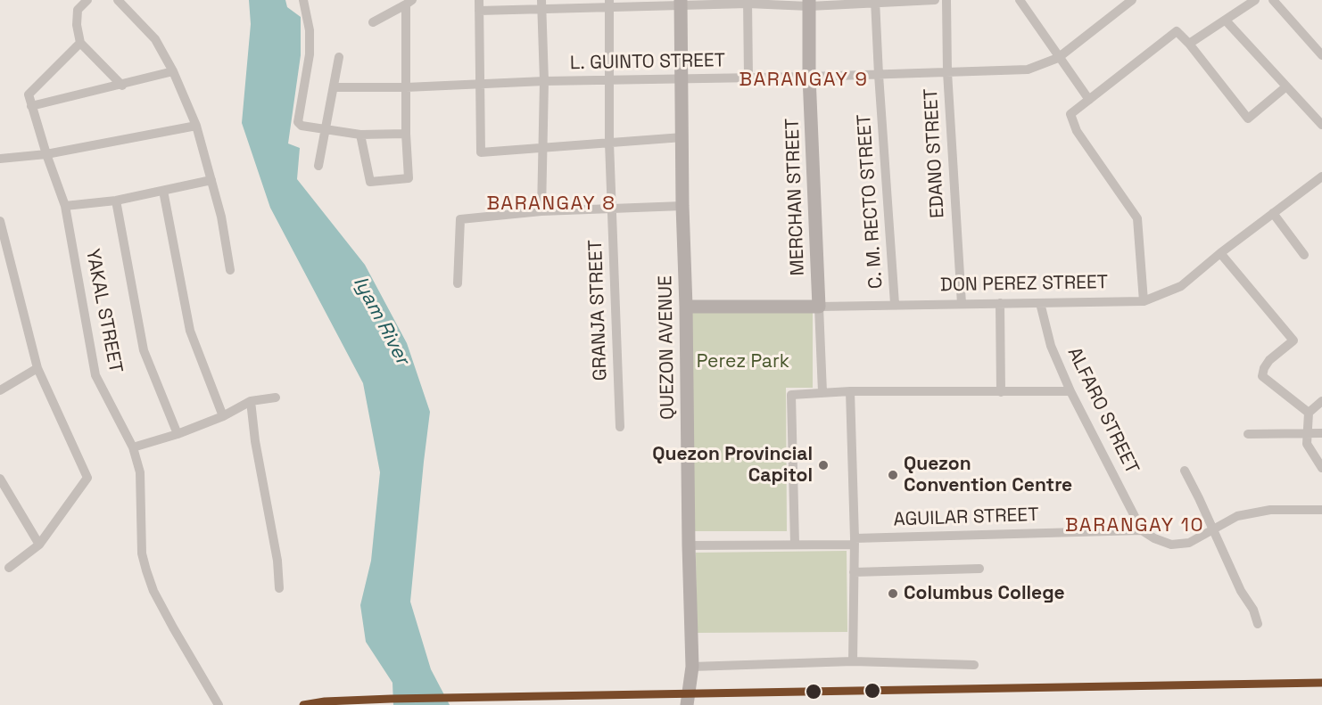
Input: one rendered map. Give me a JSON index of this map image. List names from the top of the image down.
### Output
{
  "streets": {
    "main road": ["MERCHAN STREET", "DON PEREZ STREET", "QUEZON AVENUE"],
    "street": [
      "L. GUINTO STREET",
      "EDANO STREET",
      "C. M. RECTO STREET",
      "GRANJA STREET",
      "YAKAL STREET",
      "ALFARO STREET",
      "AGUILAR STREET"
    ]
  },
  "crossings": [
    ["L. GUINTO STREET", "EDANO STREET"],
    ["L. GUINTO STREET", "MERCHAN STREET"],
    ["L. GUINTO STREET", "C. M. RECTO STREET"],
    ["L. GUINTO STREET", "GRANJA STREET"],
    ["L. GUINTO STREET", "QUEZON AVENUE"],
    ["EDANO STREET", "DON PEREZ STREET"],
    ["MERCHAN STREET", "DON PEREZ STREET"],
    ["C. M. RECTO STREET", "DON PEREZ STREET"],
    ["DON PEREZ STREET", "QUEZON AVENUE"],
    ["DON PEREZ STREET", "ALFARO STREET"],
    ["QUEZON AVENUE", "AGUILAR STREET"],
    ["ALFARO STREET", "AGUILAR STREET"]
  ],
  "districts": ["BARANGAY 9", "BARANGAY 8", "BARANGAY 10"],
  "water": ["Iyam River"],
  "parks": ["Perez Park"],
  "places": ["Quezon Provincial Capitol", "Quezon Convention Centre", "Columbus College"]
}
